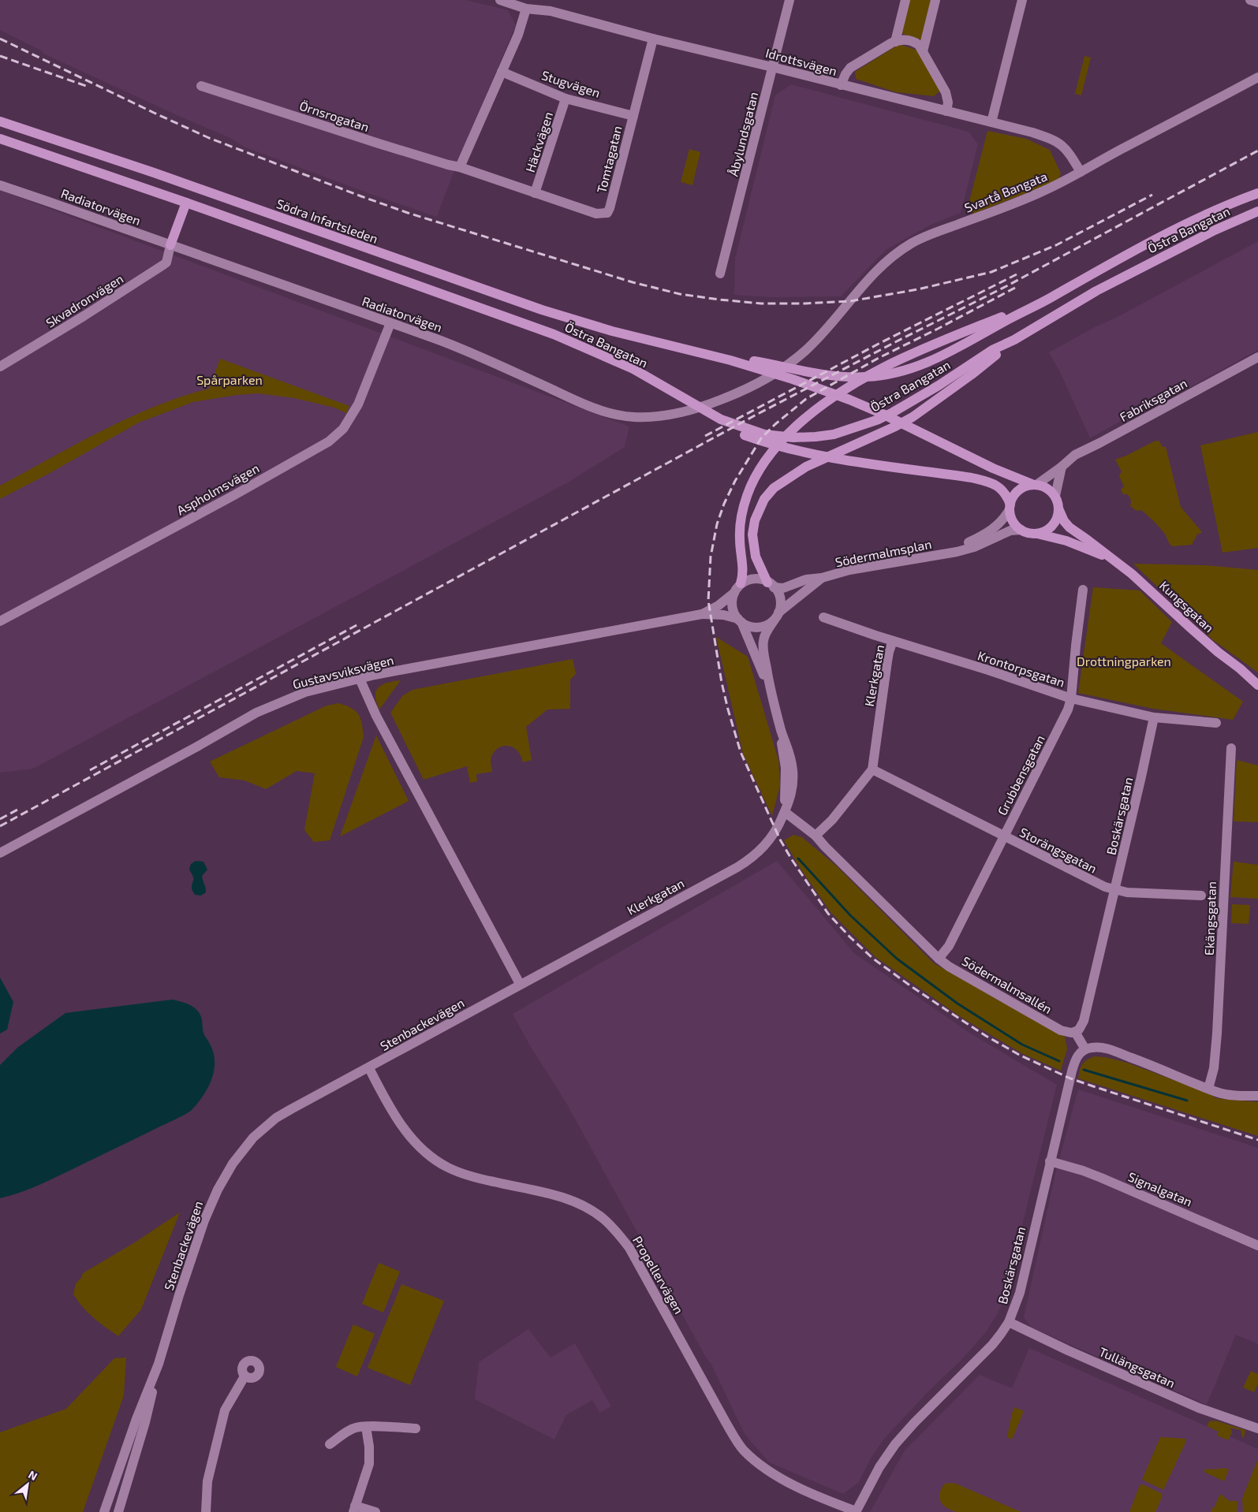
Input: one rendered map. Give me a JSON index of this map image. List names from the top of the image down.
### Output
{
  "streets": {
    "main road": ["Södra Infartsleden", "Östra Bangatan", "Kungsgatan"],
    "street": [
      "Idrottsvägen",
      "Stugvägen",
      "Örnsrogatan",
      "Åbylundsgatan",
      "Häckvägen",
      "Tomtagatan",
      "Svartå Bangata",
      "Radiatorvägen",
      "Skvadronvägen",
      "Fabriksgatan",
      "Aspholmsvägen",
      "Södermalmsplan",
      "Krontorpsgatan",
      "Gustavsviksvägen",
      "Klerkgatan",
      "Grubbensgatan",
      "Boskärsgatan",
      "Storängsgatan",
      "Ekängsgatan",
      "Södermalmsallén",
      "Stenbackevägen",
      "Signalgatan",
      "Propellervägen",
      "Tullängsgatan"
    ]
  },
  "crossings": [
    ["Idrottsvägen", "Åbylundsgatan"],
    ["Idrottsvägen", "Tomtagatan"],
    ["Idrottsvägen", "Svartå Bangata"],
    ["Stugvägen", "Häckvägen"],
    ["Stugvägen", "Tomtagatan"],
    ["Örnsrogatan", "Häckvägen"],
    ["Örnsrogatan", "Tomtagatan"],
    ["Häckvägen", "Tomtagatan"],
    ["Svartå Bangata", "Radiatorvägen"],
    ["Radiatorvägen", "Skvadronvägen"],
    ["Radiatorvägen", "Aspholmsvägen"],
    ["Södra Infartsleden", "Östra Bangatan"],
    ["Fabriksgatan", "Södermalmsplan"],
    ["Fabriksgatan", "Kungsgatan"],
    ["Södermalmsplan", "Kungsgatan"],
    ["Södermalmsplan", "Gustavsviksvägen"],
    ["Krontorpsgatan", "Klerkgatan"],
    ["Krontorpsgatan", "Grubbensgatan"],
    ["Krontorpsgatan", "Boskärsgatan"],
    ["Klerkgatan", "Storängsgatan"],
    ["Klerkgatan", "Södermalmsallén"],
    ["Klerkgatan", "Stenbackevägen"],
    ["Grubbensgatan", "Storängsgatan"],
    ["Grubbensgatan", "Södermalmsallén"],
    ["Boskärsgatan", "Storängsgatan"],
    ["Boskärsgatan", "Södermalmsallén"],
    ["Boskärsgatan", "Signalgatan"],
    ["Boskärsgatan", "Propellervägen"],
    ["Boskärsgatan", "Tullängsgatan"],
    ["Stenbackevägen", "Propellervägen"]
  ],
  "parks": ["Spårparken", "Drottningparken"],
  "north": "top right"
}
